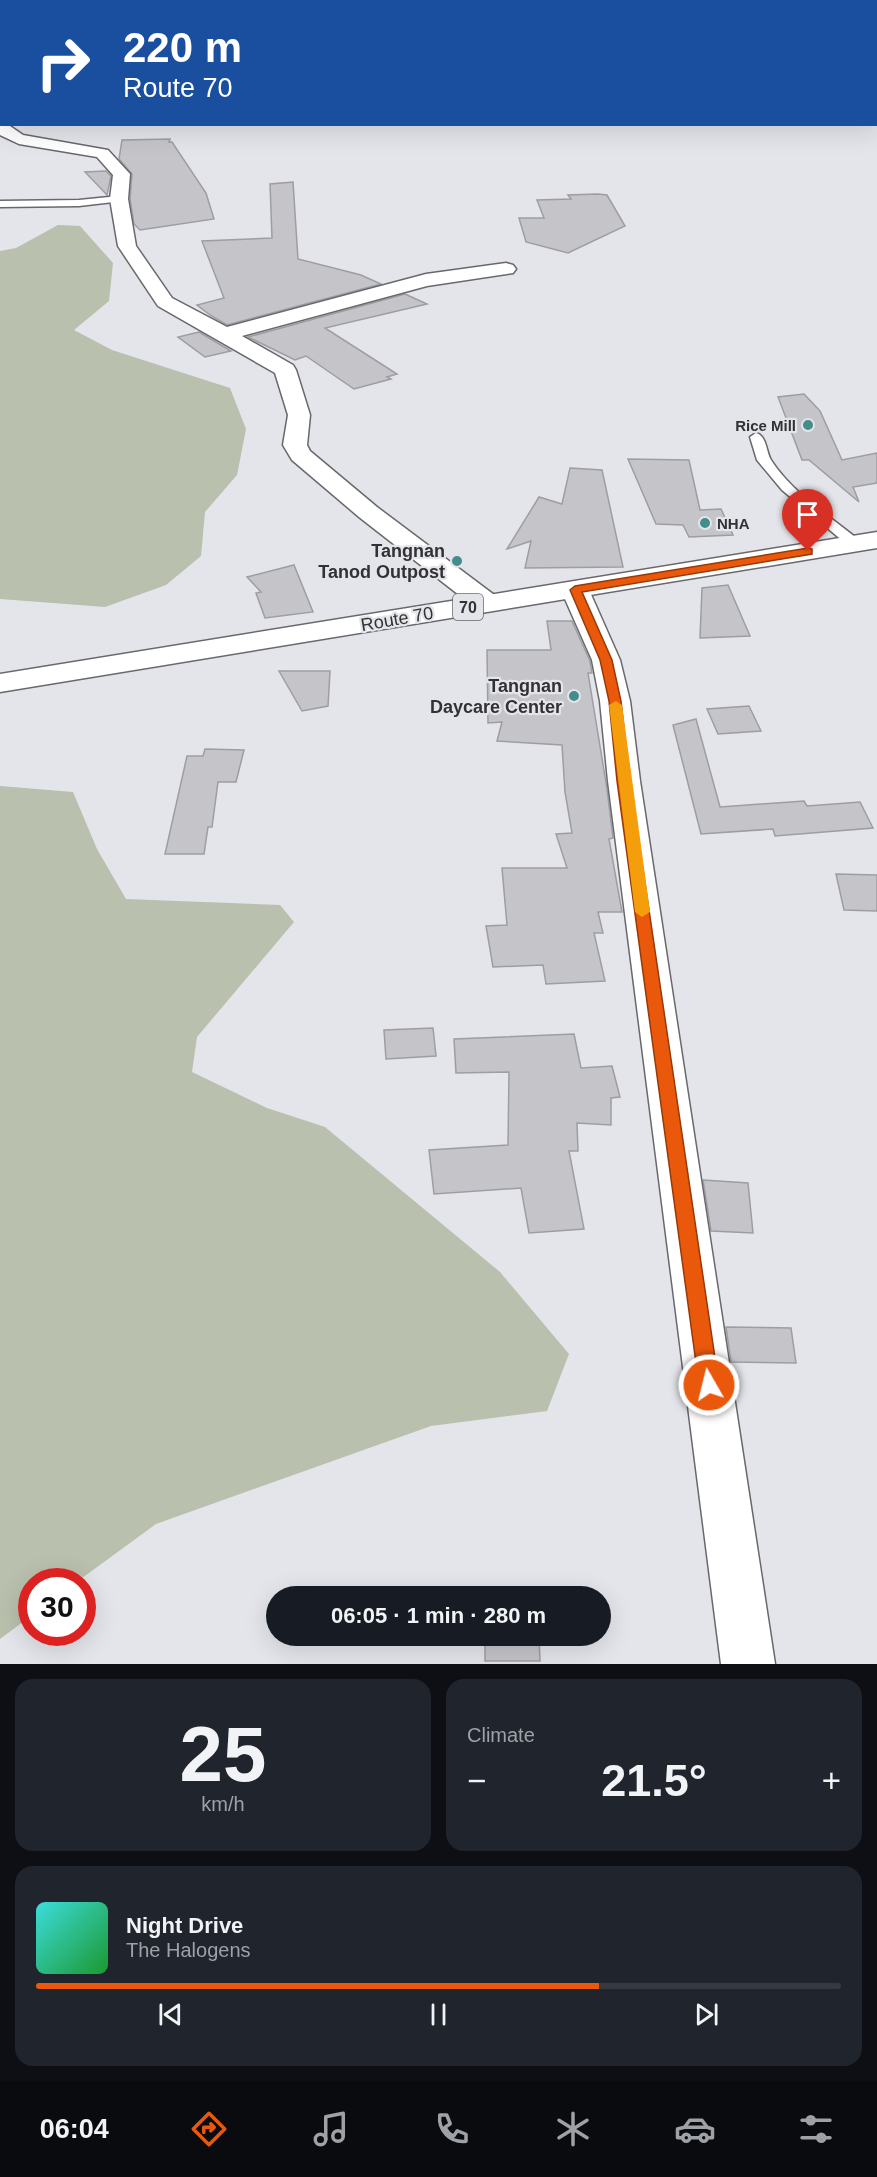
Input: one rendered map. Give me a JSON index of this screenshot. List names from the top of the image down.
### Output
{
  "streets": {
    "main road": ["70", "Route 70"]
  },
  "places": [
    "Rice Mill",
    "NHA",
    "Tangnan Tanod Outpost",
    "Tangnan Daycare Center"
  ],
  "page": {
    "turn": ["220 m", "Route 70"],
    "limit": "30",
    "trip": "06:05 · 1 min · 280 m",
    "tile": [
      ["25", "km/h"],
      "Climate"
    ],
    "heat": ["−", "21.5°", "+"],
    "song": ["Night Drive", "The Halogens"],
    "tabs": "06:04"
  }
}
